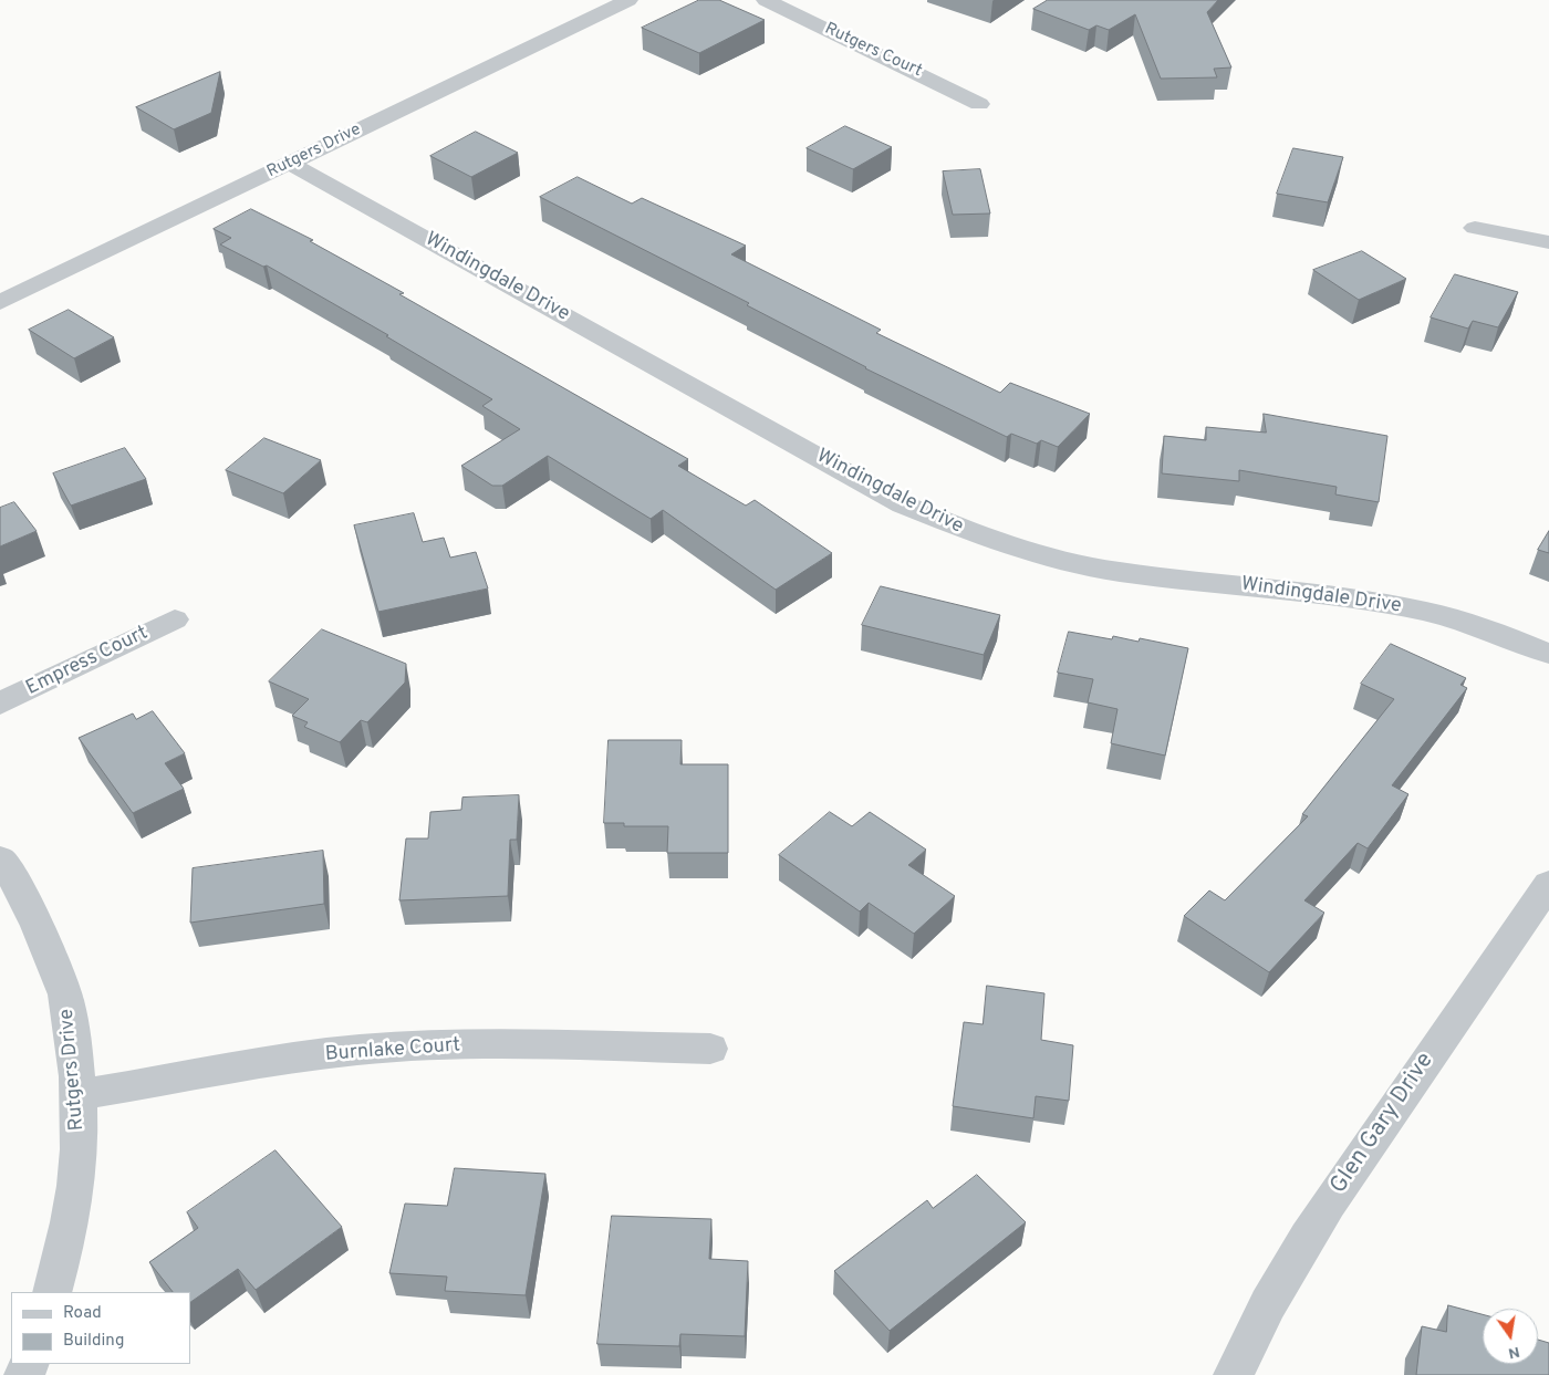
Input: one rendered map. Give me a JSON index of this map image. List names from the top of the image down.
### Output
{
  "streets": {
    "street": [
      "Rutgers Court",
      "Rutgers Drive",
      "Windingdale Drive",
      "Empress Court",
      "Burnlake Court",
      "Glen Gary Drive"
    ]
  },
  "crossings": [
    ["Rutgers Drive", "Windingdale Drive"],
    ["Rutgers Drive", "Burnlake Court"]
  ],
  "legend": ["Road", "Building"],
  "north": "bottom"
}
